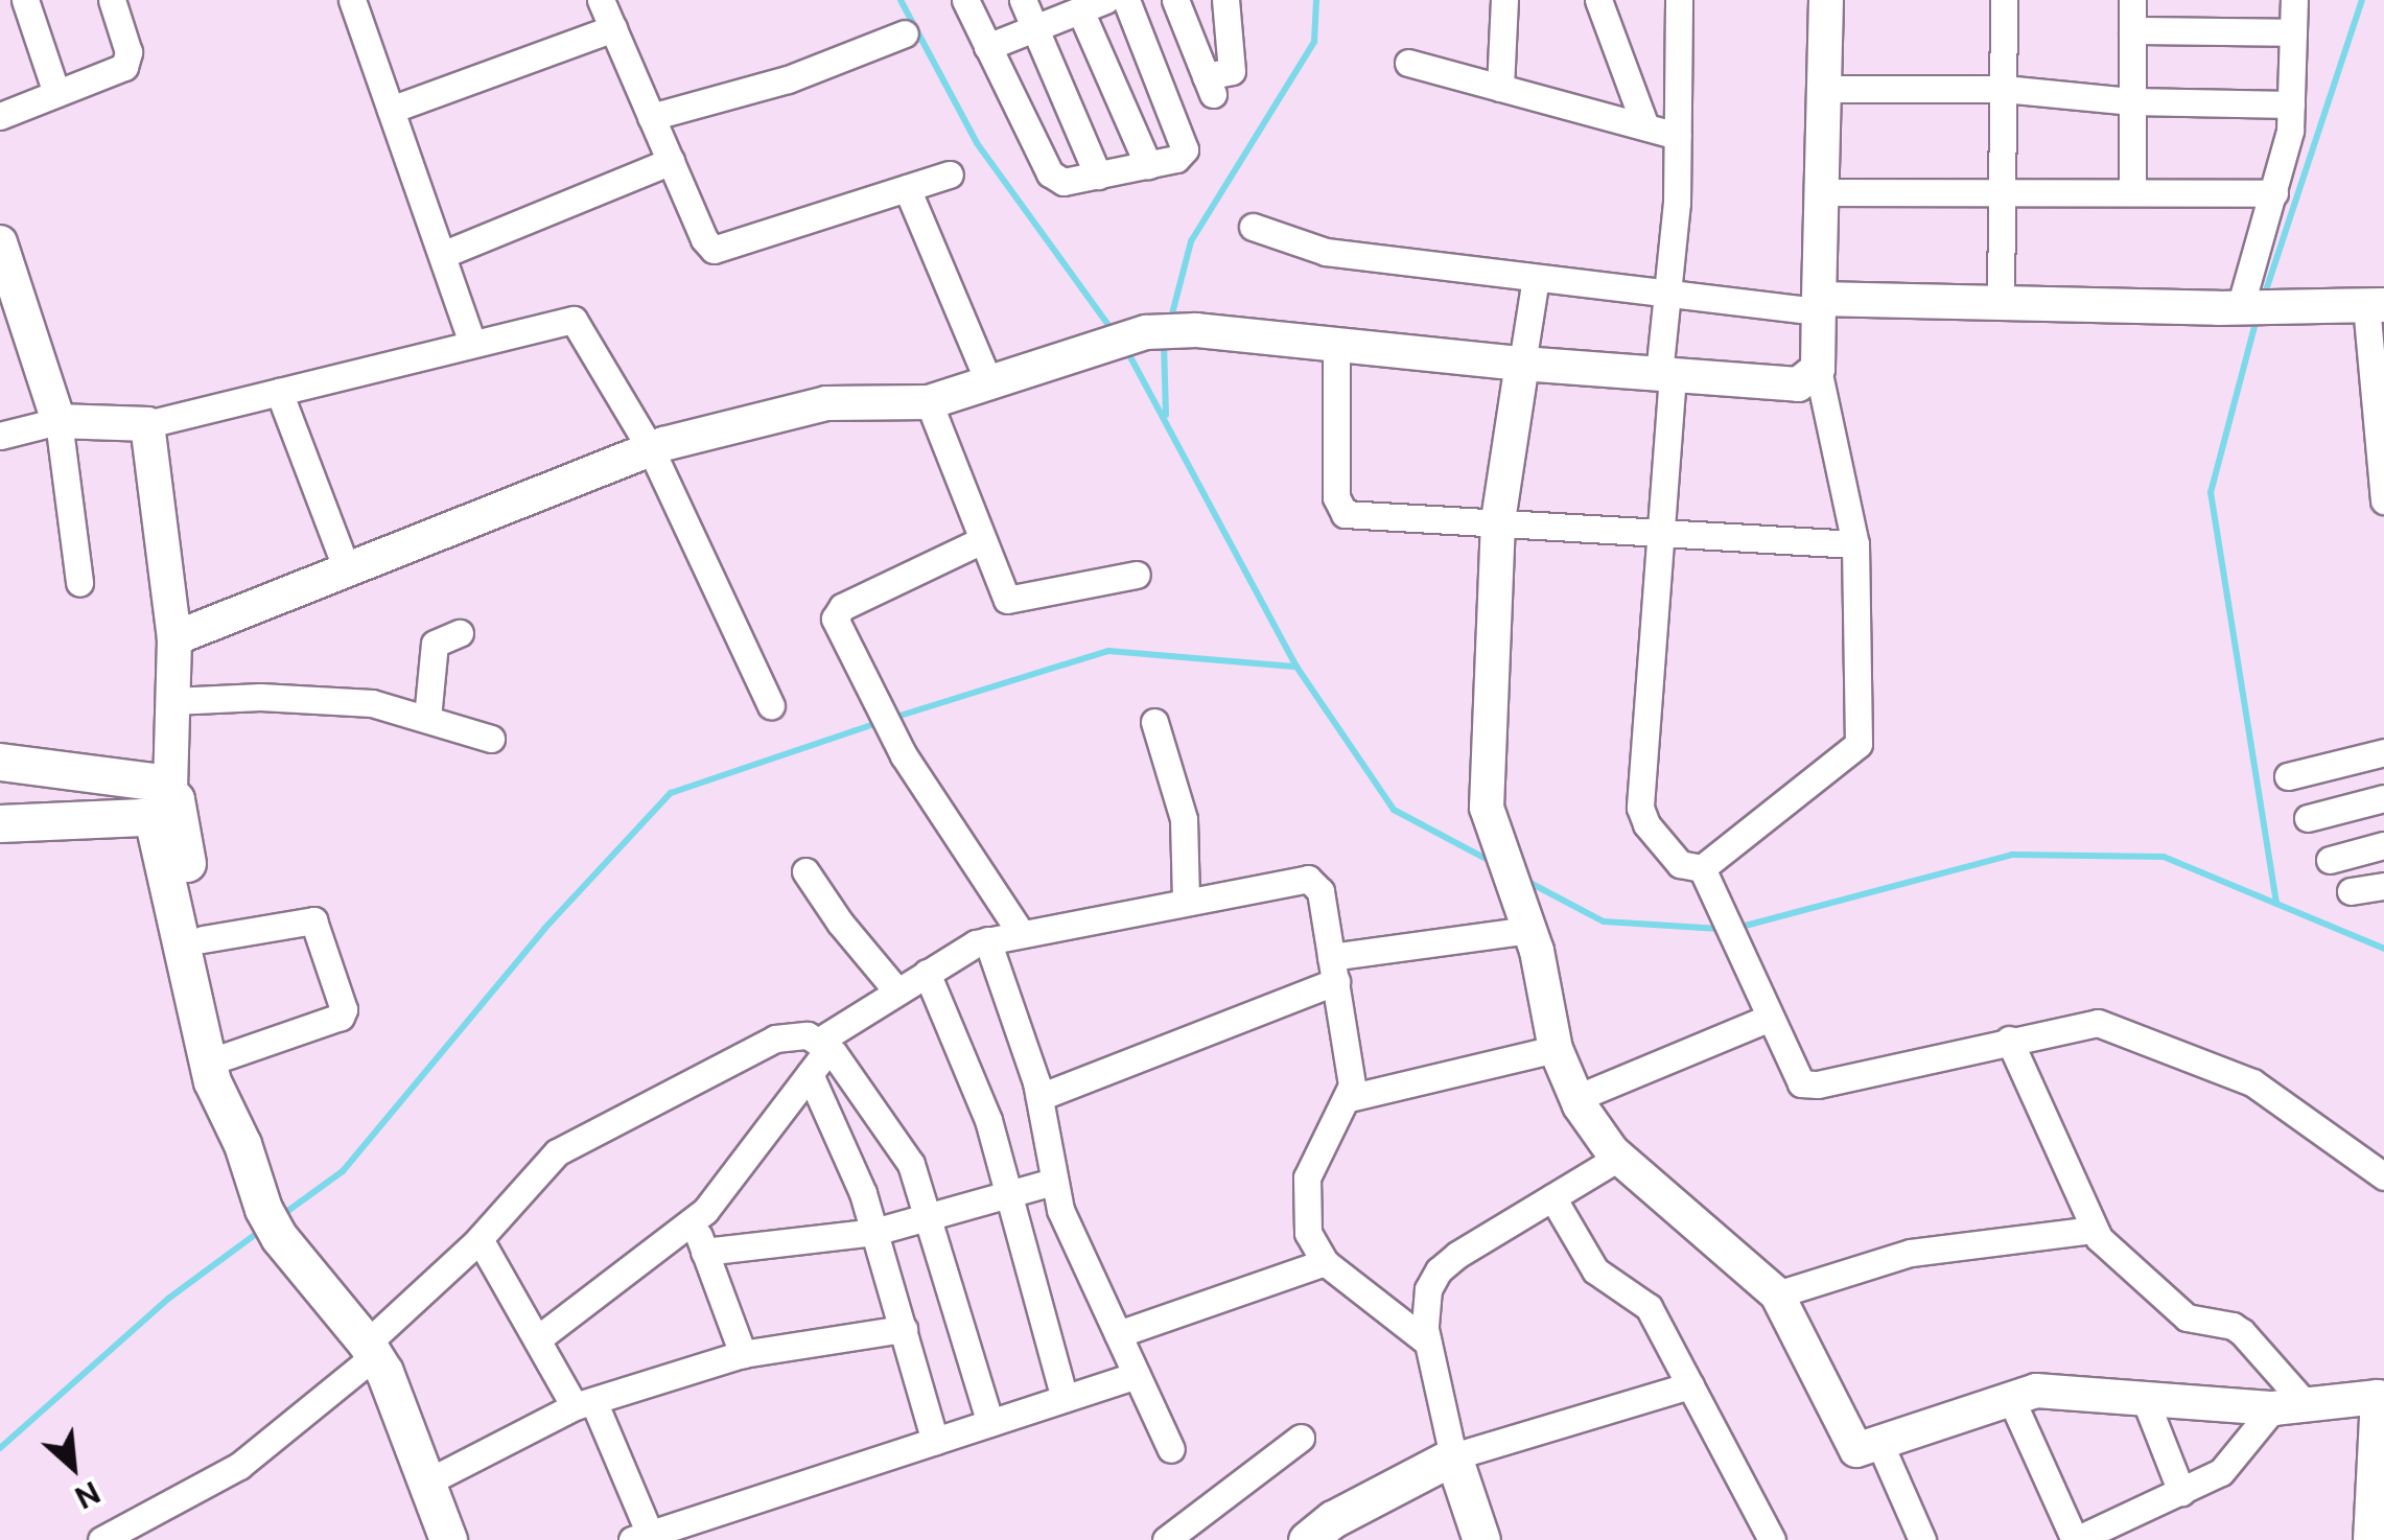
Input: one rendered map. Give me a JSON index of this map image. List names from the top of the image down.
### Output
{
  "north": "bottom right"
}
